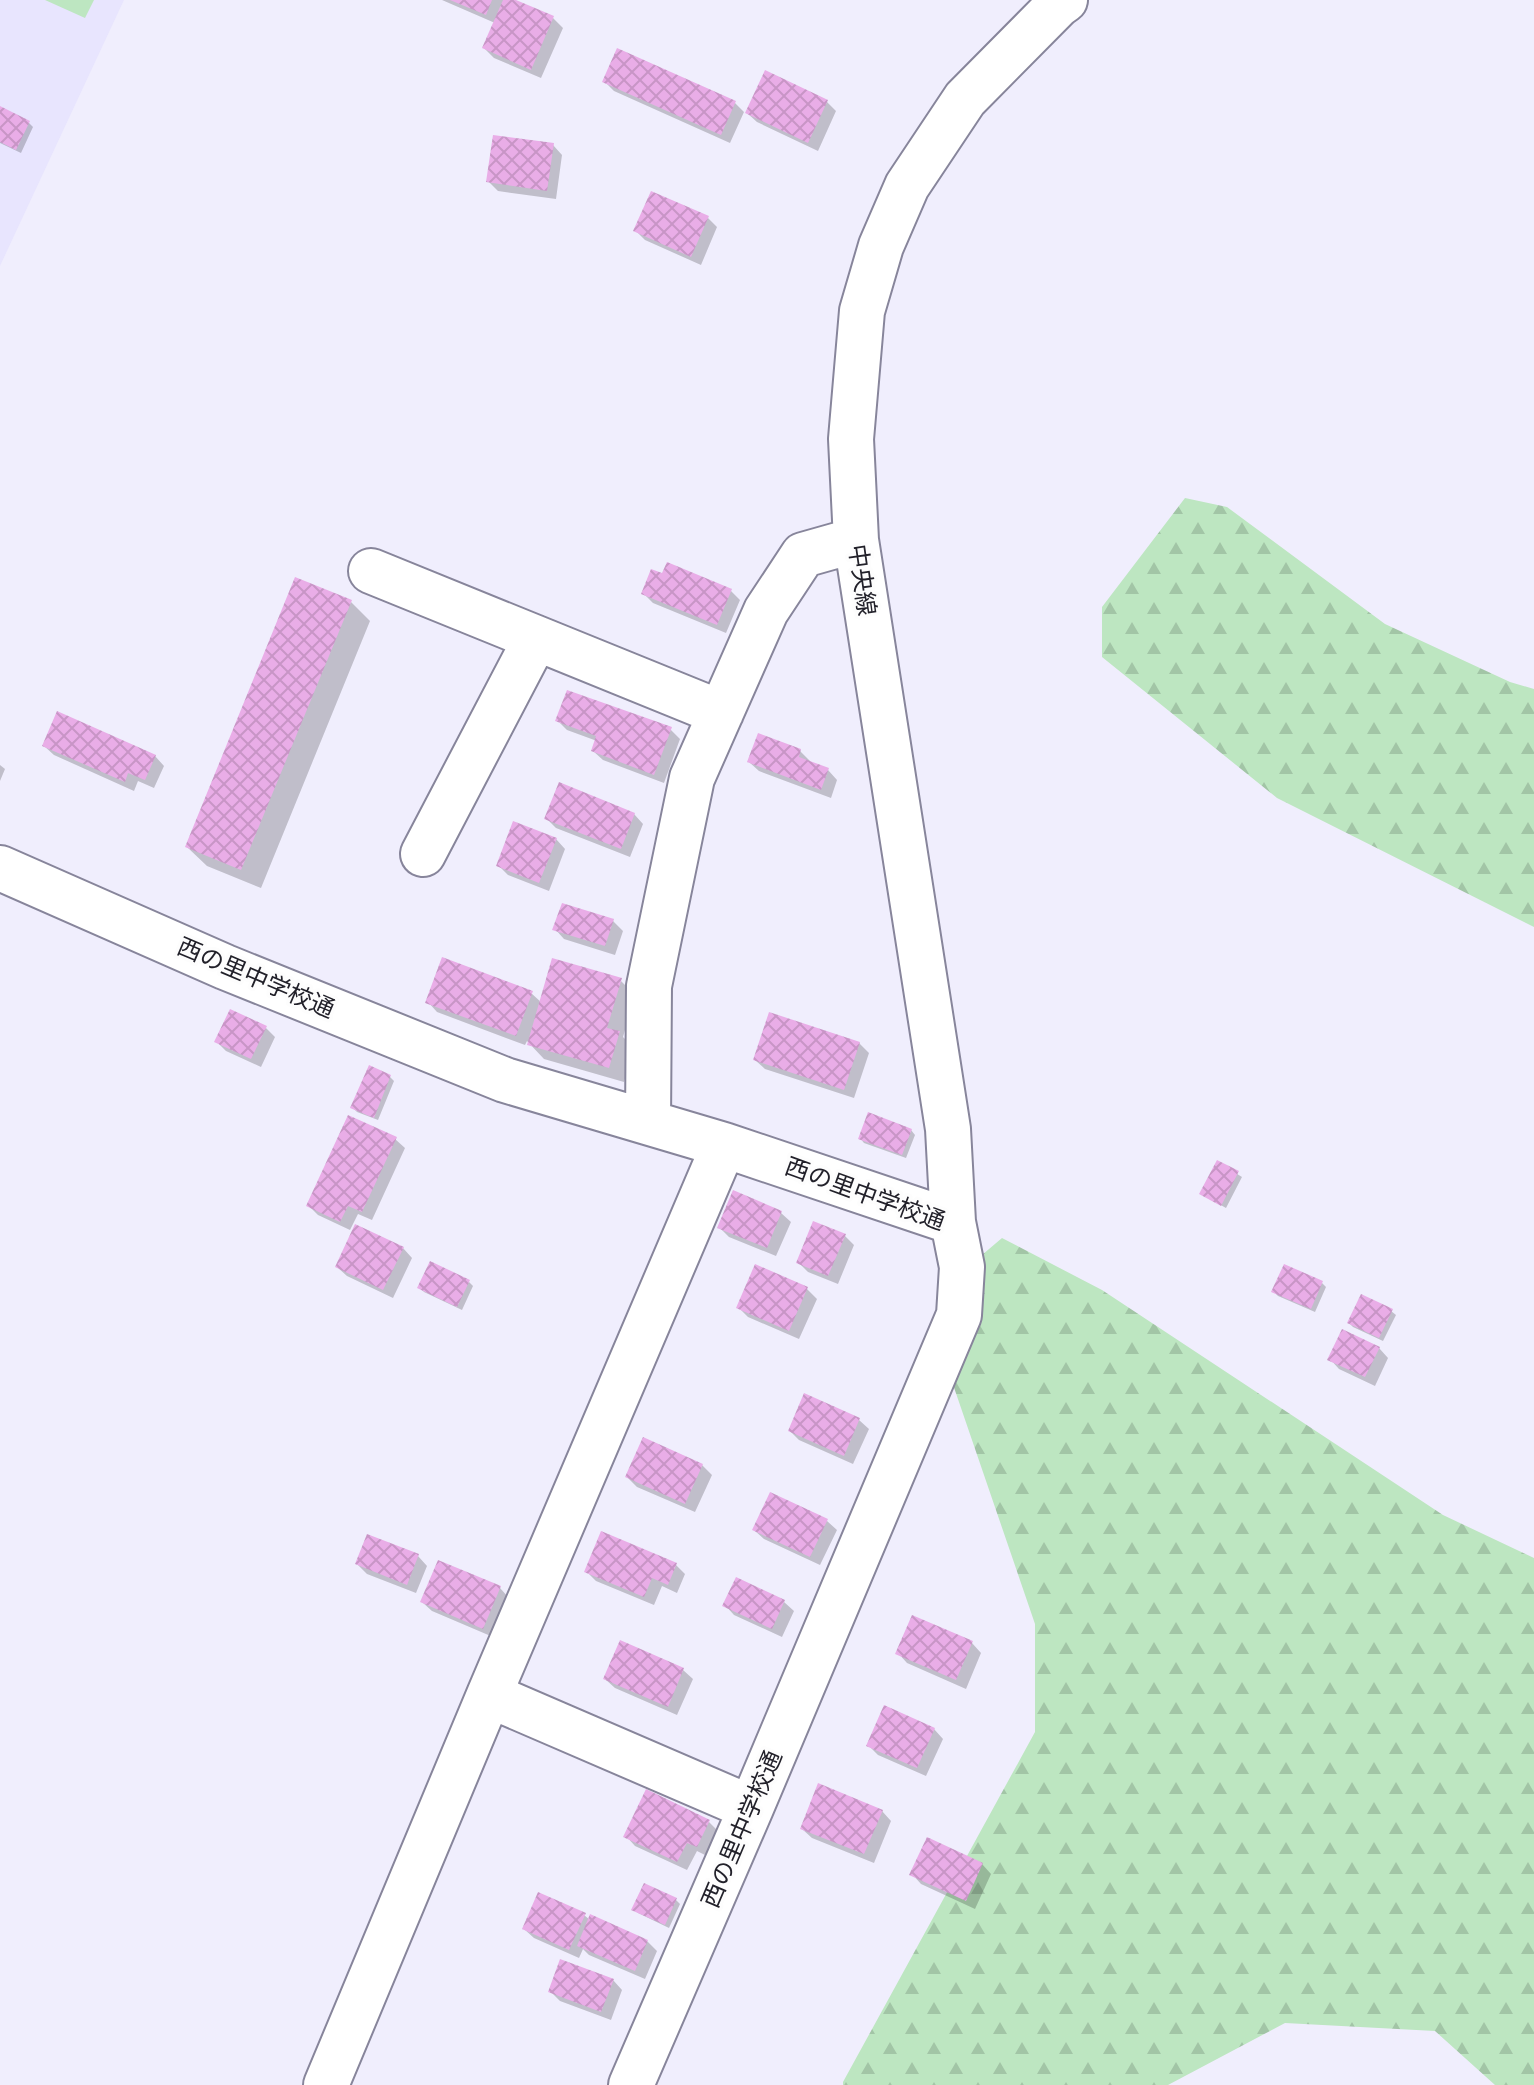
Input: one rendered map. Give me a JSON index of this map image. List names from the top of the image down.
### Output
{
  "streets": {
    "street": ["中央線", "西の里中学校通"]
  },
  "crossings": [
    ["中央線", "西の里中学校通"]
  ]
}
